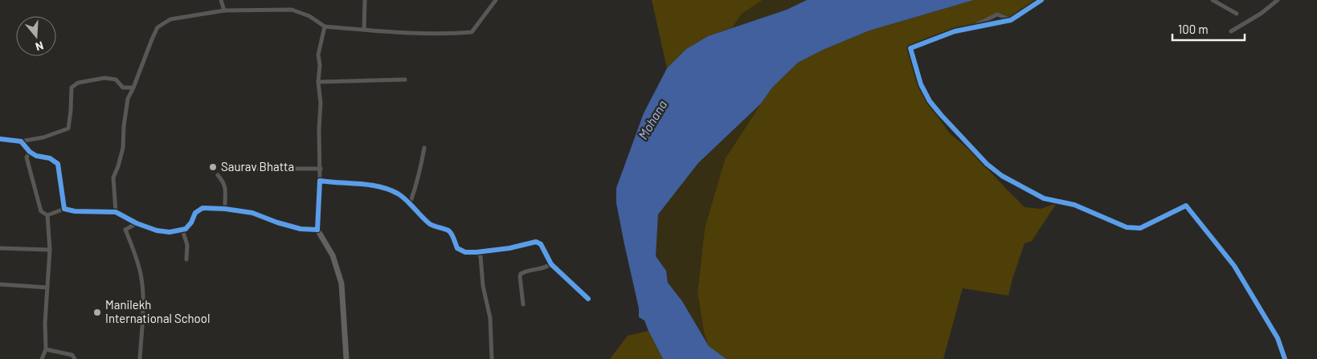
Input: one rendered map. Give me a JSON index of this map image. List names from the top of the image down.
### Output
{
  "water": ["Mohana"],
  "places": ["Saurav Bhatta", "Manilekh International School"],
  "scale_bar": "100 m",
  "north": "bottom"
}
